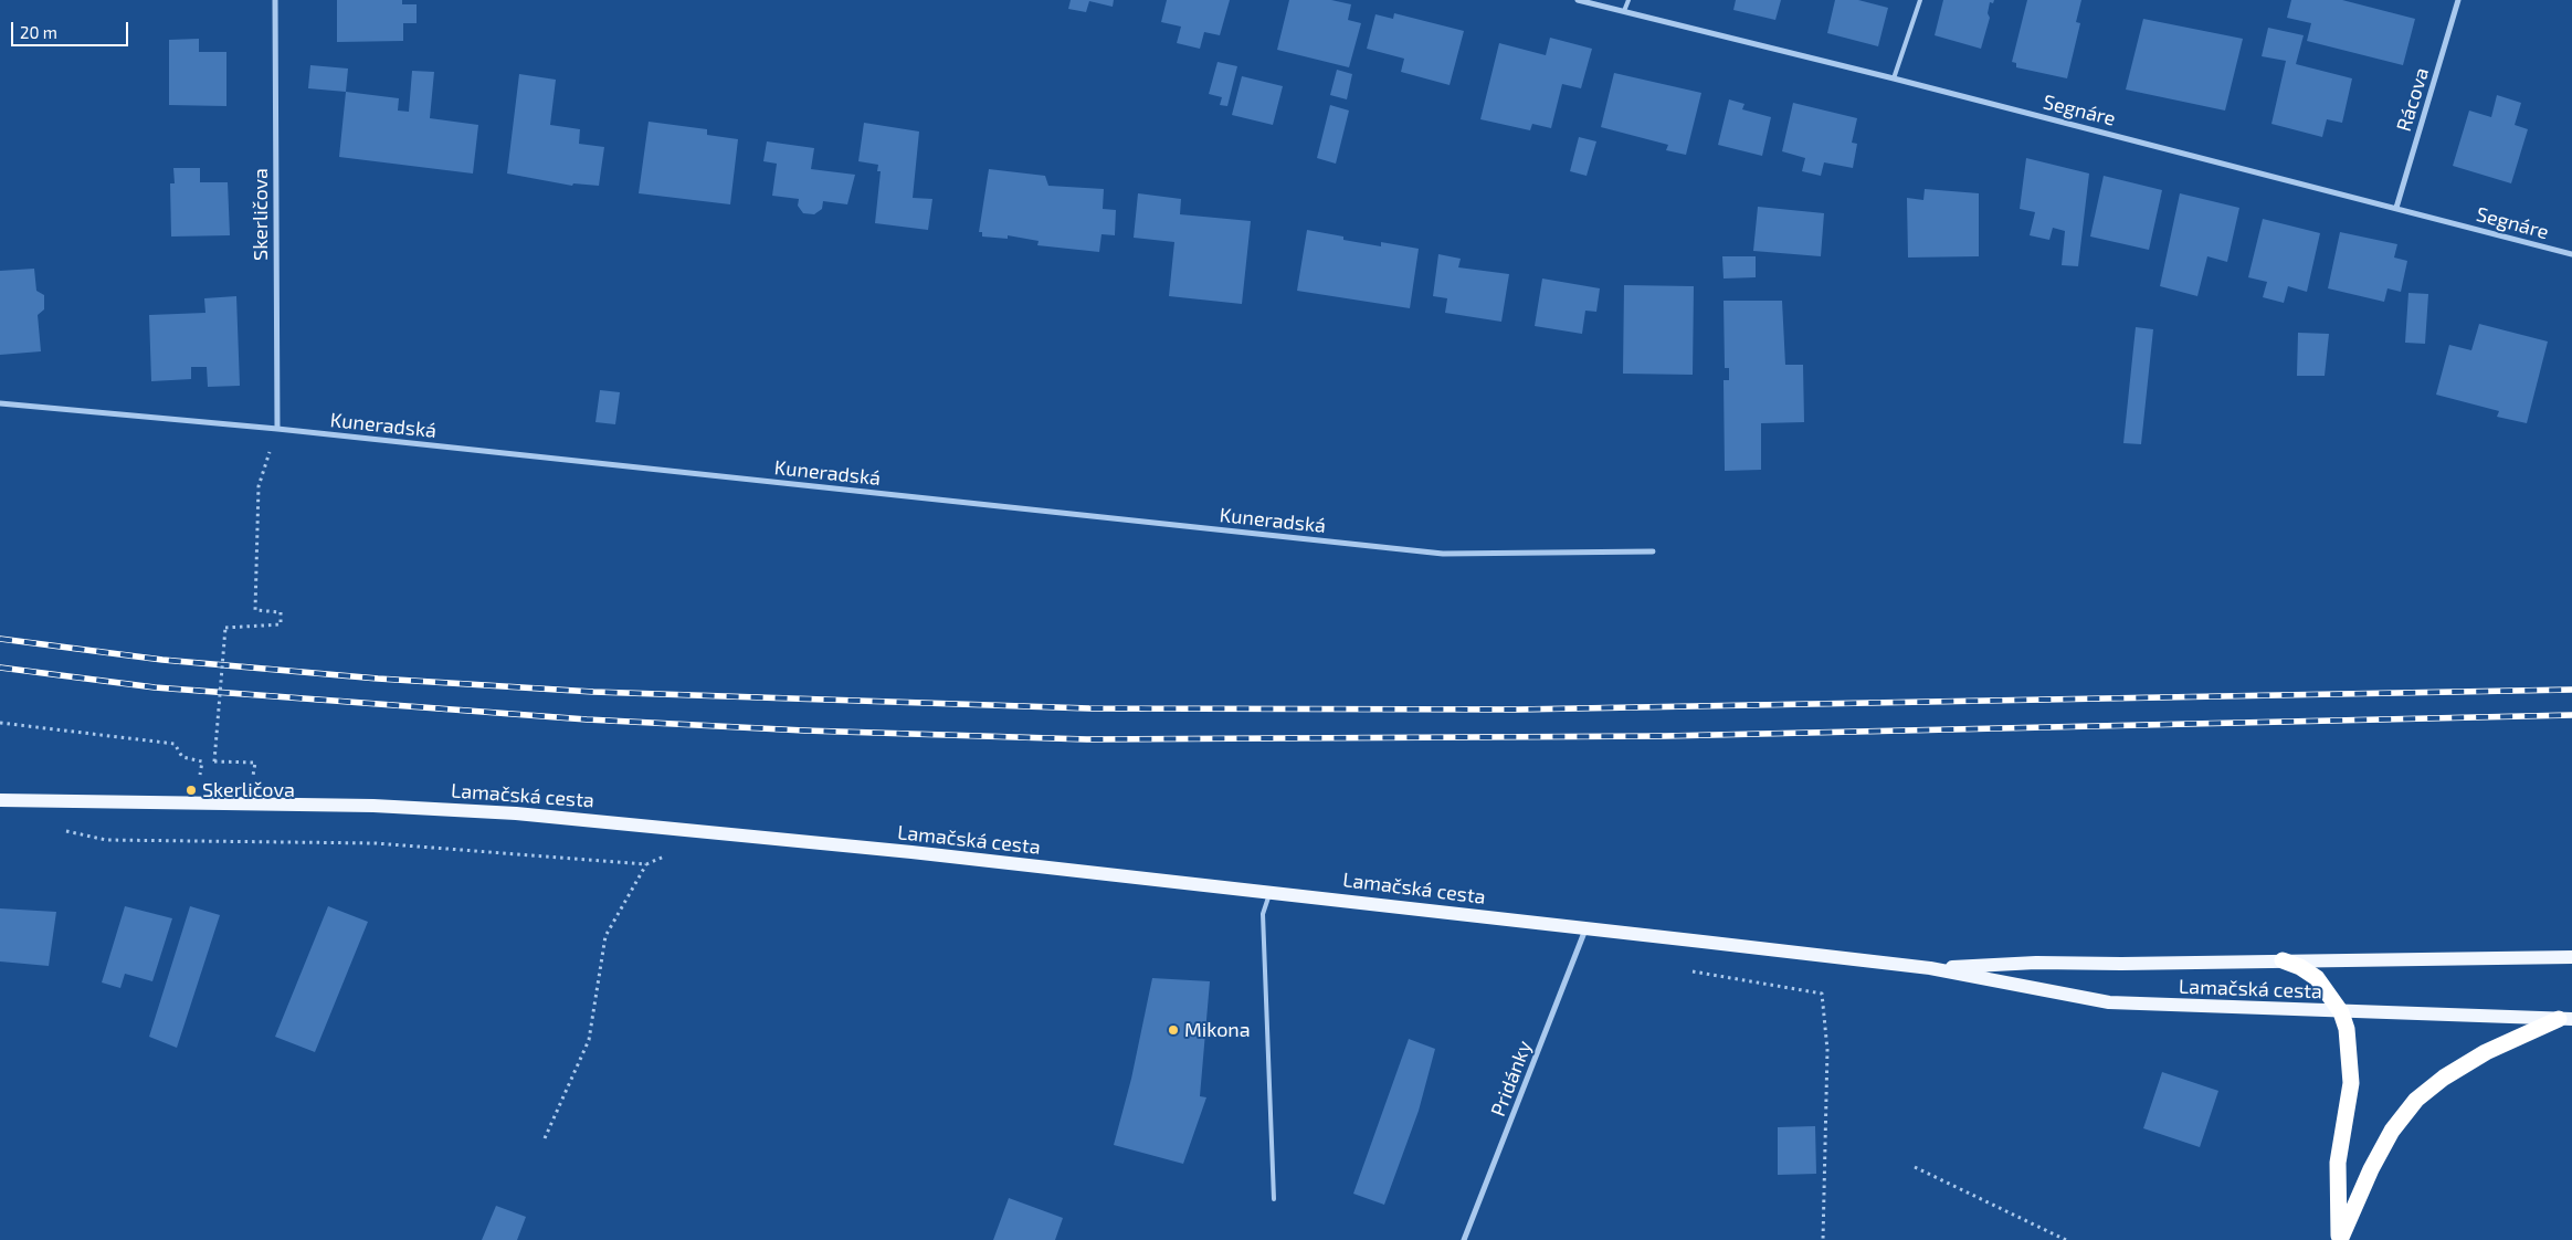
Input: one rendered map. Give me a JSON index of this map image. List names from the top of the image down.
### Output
{
  "streets": {
    "main road": ["Lamačská cesta"],
    "street": [
      "Rácova",
      "Segnáre",
      "Skerličova",
      "Kuneradská",
      "Pridánky"
    ]
  },
  "crossings": [
    ["Rácova", "Segnáre"],
    ["Skerličova", "Kuneradská"],
    ["Lamačská cesta", "Pridánky"]
  ],
  "places": ["Skerličova", "Mikona"],
  "scale_bar": "20 m"
}
